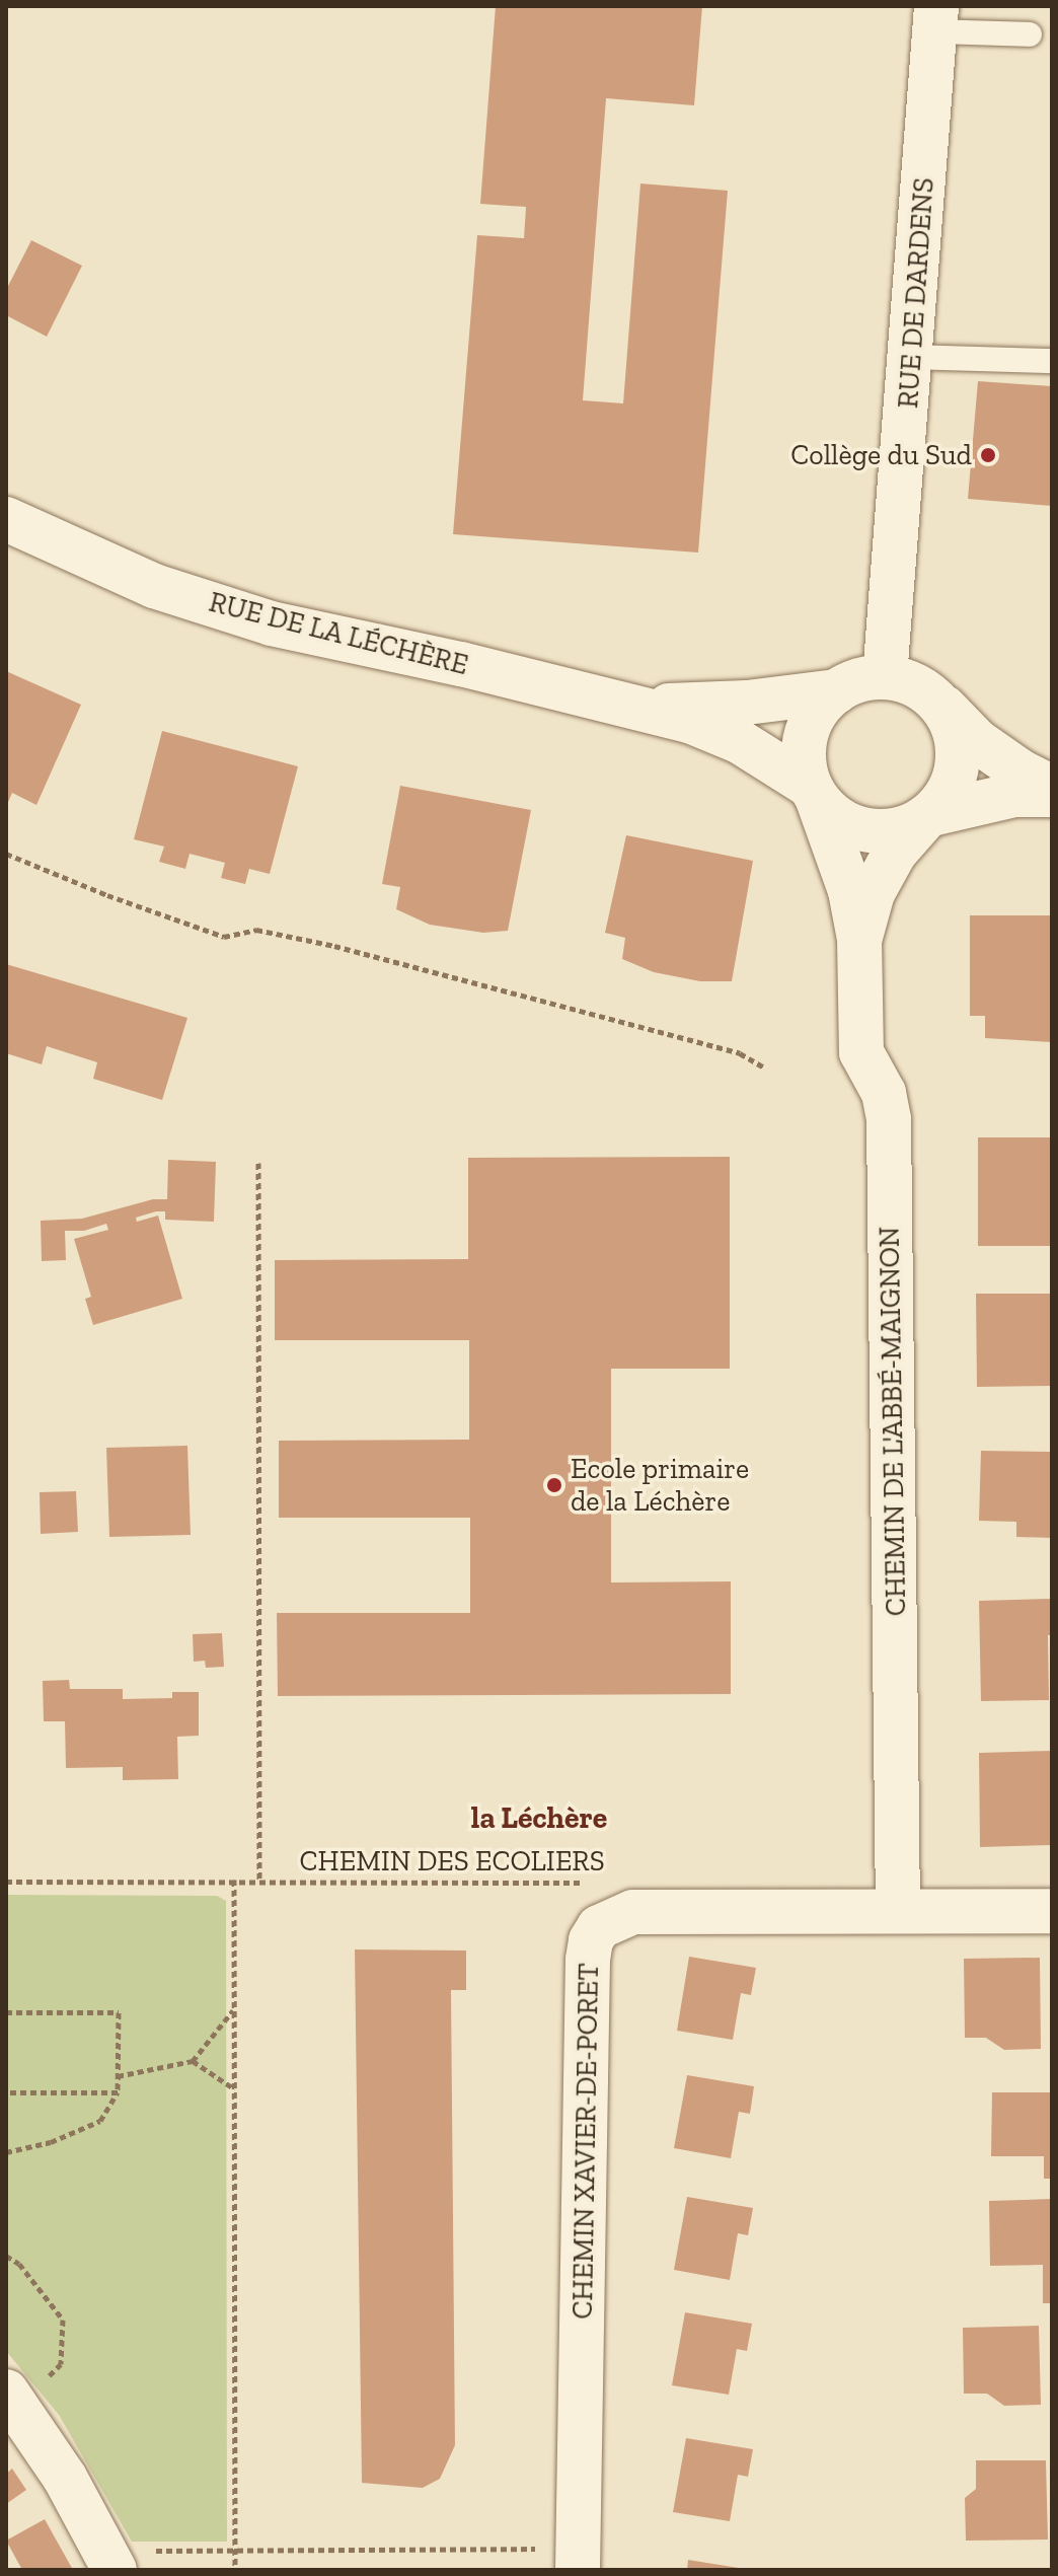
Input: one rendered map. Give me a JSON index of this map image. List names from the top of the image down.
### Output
{
  "streets": {
    "street": [
      "RUE DE DARDENS",
      "RUE DE LA LÉCHÈRE",
      "CHEMIN DE L'ABBÉ-MAIGNON",
      "CHEMIN XAVIER-DE-PORET"
    ],
    "path": ["CHEMIN DES ECOLIERS"]
  },
  "crossings": [
    ["RUE DE DARDENS", "RUE DE LA LÉCHÈRE"],
    ["RUE DE DARDENS", "CHEMIN DE L'ABBÉ-MAIGNON"],
    ["RUE DE LA LÉCHÈRE", "CHEMIN DE L'ABBÉ-MAIGNON"],
    ["CHEMIN DE L'ABBÉ-MAIGNON", "CHEMIN XAVIER-DE-PORET"]
  ],
  "districts": ["la Léchère"],
  "places": ["Collège du Sud", "Ecole primaire de la Léchère"]
}
